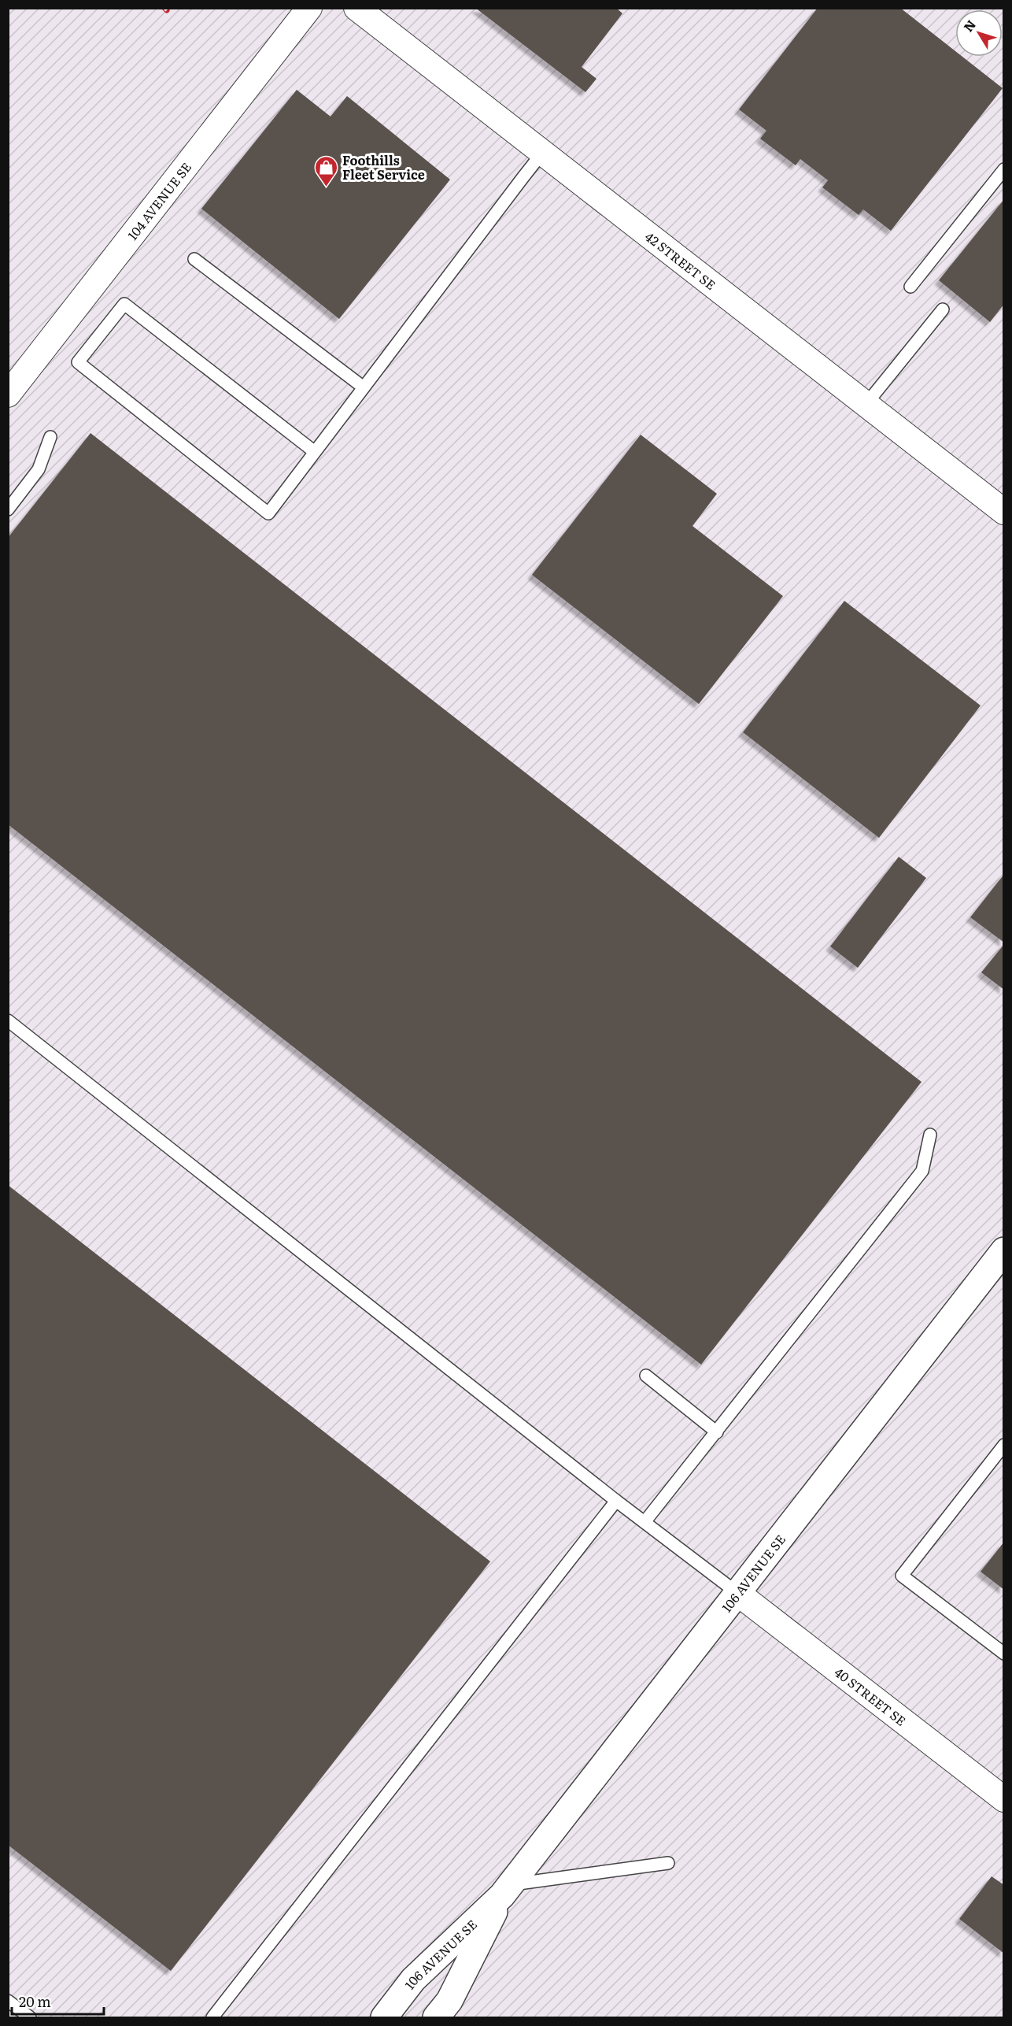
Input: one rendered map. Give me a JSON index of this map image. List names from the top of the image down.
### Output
{
  "streets": {
    "street": [
      "104 AVENUE SE",
      "42 STREET SE",
      "106 AVENUE SE",
      "40 STREET SE"
    ]
  },
  "crossings": [
    ["106 AVENUE SE", "40 STREET SE"]
  ],
  "places": {
    "shop": ["Foothills Fleet Service"]
  },
  "scale_bar": "20 m",
  "north": "top left"
}
